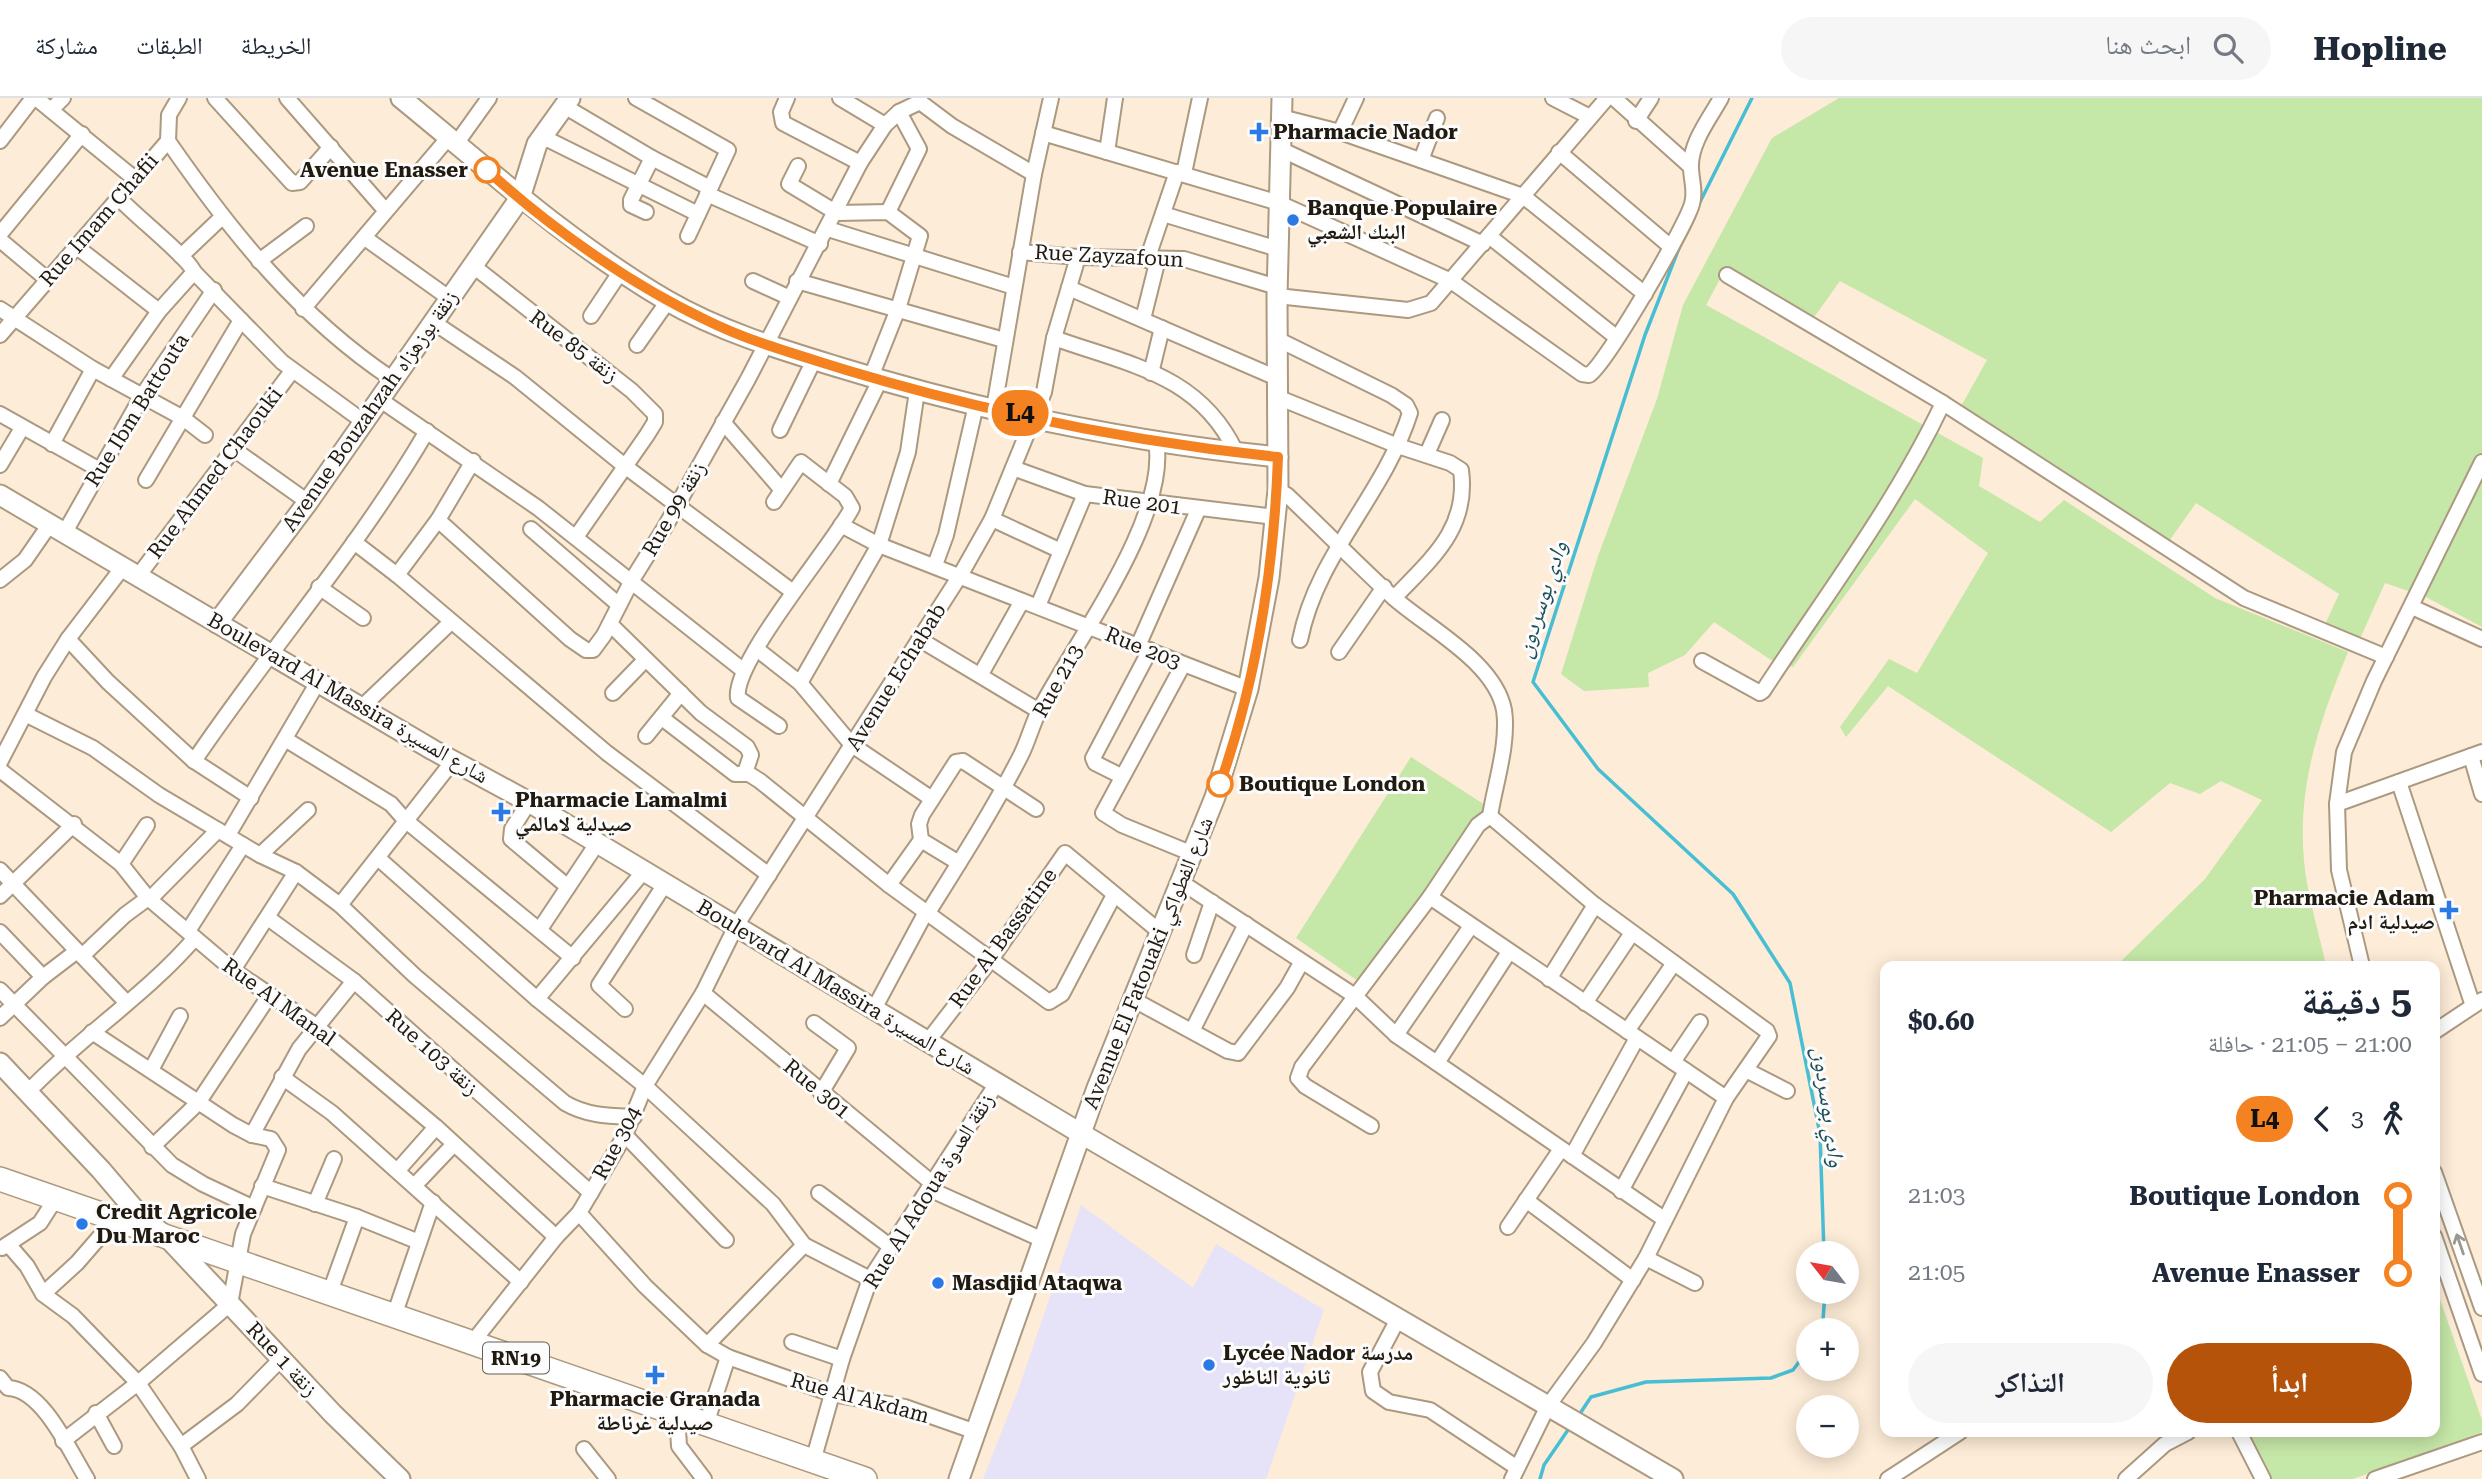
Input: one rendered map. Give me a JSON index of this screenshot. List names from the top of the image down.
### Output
{
  "streets": {
    "main road": [
      "Avenue Bouzahzah زنقة بوزهزاه",
      "Boulevard Al Massira شارع المسيرة",
      "Avenue El Fatouaki شارع الفطواكي",
      "RN19",
      "Rue 1 زنقة"
    ],
    "street": [
      "Rue Imam Chafii",
      "Rue Zayzafoun",
      "Rue 85 زنقة",
      "Rue Ibm Battouta",
      "Rue Ahmed Chaouki",
      "Rue 201",
      "Rue 99 زنقة",
      "Rue 203",
      "Avenue Echabab",
      "Rue 213",
      "Rue Al Bassatine",
      "Rue Al Manal",
      "Rue 103 زنقة",
      "Rue 301",
      "Rue 304",
      "Rue Al Adoua زنقة العدوة",
      "Rue Al Akdam"
    ]
  },
  "crossings": [
    ["Rue Zayzafoun", "Avenue Echabab"],
    ["Rue Zayzafoun", "Avenue El Fatouaki شارع الفطواكي"],
    ["Rue 85 زنقة", "Avenue Bouzahzah زنقة بوزهزاه"],
    ["Rue Ibm Battouta", "Boulevard Al Massira شارع المسيرة"],
    ["Avenue Bouzahzah زنقة بوزهزاه", "Boulevard Al Massira شارع المسيرة"],
    ["Rue Ahmed Chaouki", "Boulevard Al Massira شارع المسيرة"],
    ["Rue 201", "Avenue Echabab"],
    ["Rue 201", "Rue 213"],
    ["Rue 201", "Avenue El Fatouaki شارع الفطواكي"],
    ["Rue 203", "Avenue Echabab"],
    ["Rue 203", "Rue 213"],
    ["Rue 203", "Avenue El Fatouaki شارع الفطواكي"],
    ["Avenue Echabab", "Boulevard Al Massira شارع المسيرة"],
    ["Avenue Echabab", "Rue 304"],
    ["Rue 213", "Boulevard Al Massira شارع المسيرة"],
    ["Boulevard Al Massira شارع المسيرة", "Rue Al Bassatine"],
    ["Boulevard Al Massira شارع المسيرة", "Avenue El Fatouaki شارع الفطواكي"],
    ["Boulevard Al Massira شارع المسيرة", "Rue 304"],
    ["Boulevard Al Massira شارع المسيرة", "Rue Al Adoua زنقة العدوة"],
    ["Avenue El Fatouaki شارع الفطواكي", "Rue 301"],
    ["Avenue El Fatouaki شارع الفطواكي", "Rue Al Akdam"],
    ["Rue Al Manal", "Rue 304"],
    ["Rue 103 زنقة", "Rue 304"],
    ["Rue 301", "Rue 304"],
    ["Rue 301", "Rue Al Adoua زنقة العدوة"],
    ["Rue 304", "RN19"],
    ["Rue 304", "Rue Al Akdam"],
    ["Rue Al Adoua زنقة العدوة", "RN19"],
    ["Rue Al Adoua زنقة العدوة", "Rue Al Akdam"],
    ["RN19", "Rue 1 زنقة"]
  ],
  "water": ["وادي بوسردون"],
  "places": {
    "health": [
      "Pharmacie Nador",
      "Pharmacie Lamalmi صيدلية لامالمي",
      "Pharmacie Adam صيدلية ادم",
      "Pharmacie Granada صيدلية غرناطة"
    ],
    "other": [
      "Avenue Enasser",
      "Banque Populaire البنك الشعبي",
      "Boutique London",
      "Credit Agricole Du Maroc",
      "Masdjid Ataqwa",
      "Lycée Nador مدرسة ثانوية الناظور"
    ]
  },
  "lines": ["bus line L4"],
  "north": "top left",
  "page": {
    "header": "Hopline",
    "search": "ابحث هنا",
    "nav": ["الخريطة", "الطبقات", "مشاركة"],
    "on_map": "L4",
    "heading": ["5 دقيقة", "21:00 – 21:05 · حافلة", "$0.60"],
    "legs": ["3", "L4"],
    "list": [
      {
        "name": "Boutique London",
        "value": "21:03"
      },
      {
        "name": "Avenue Enasser",
        "value": "21:05"
      }
    ],
    "map_buttons": ["+", "−"],
    "buttons": ["ابدأ", "التذاكر"]
  }
}
